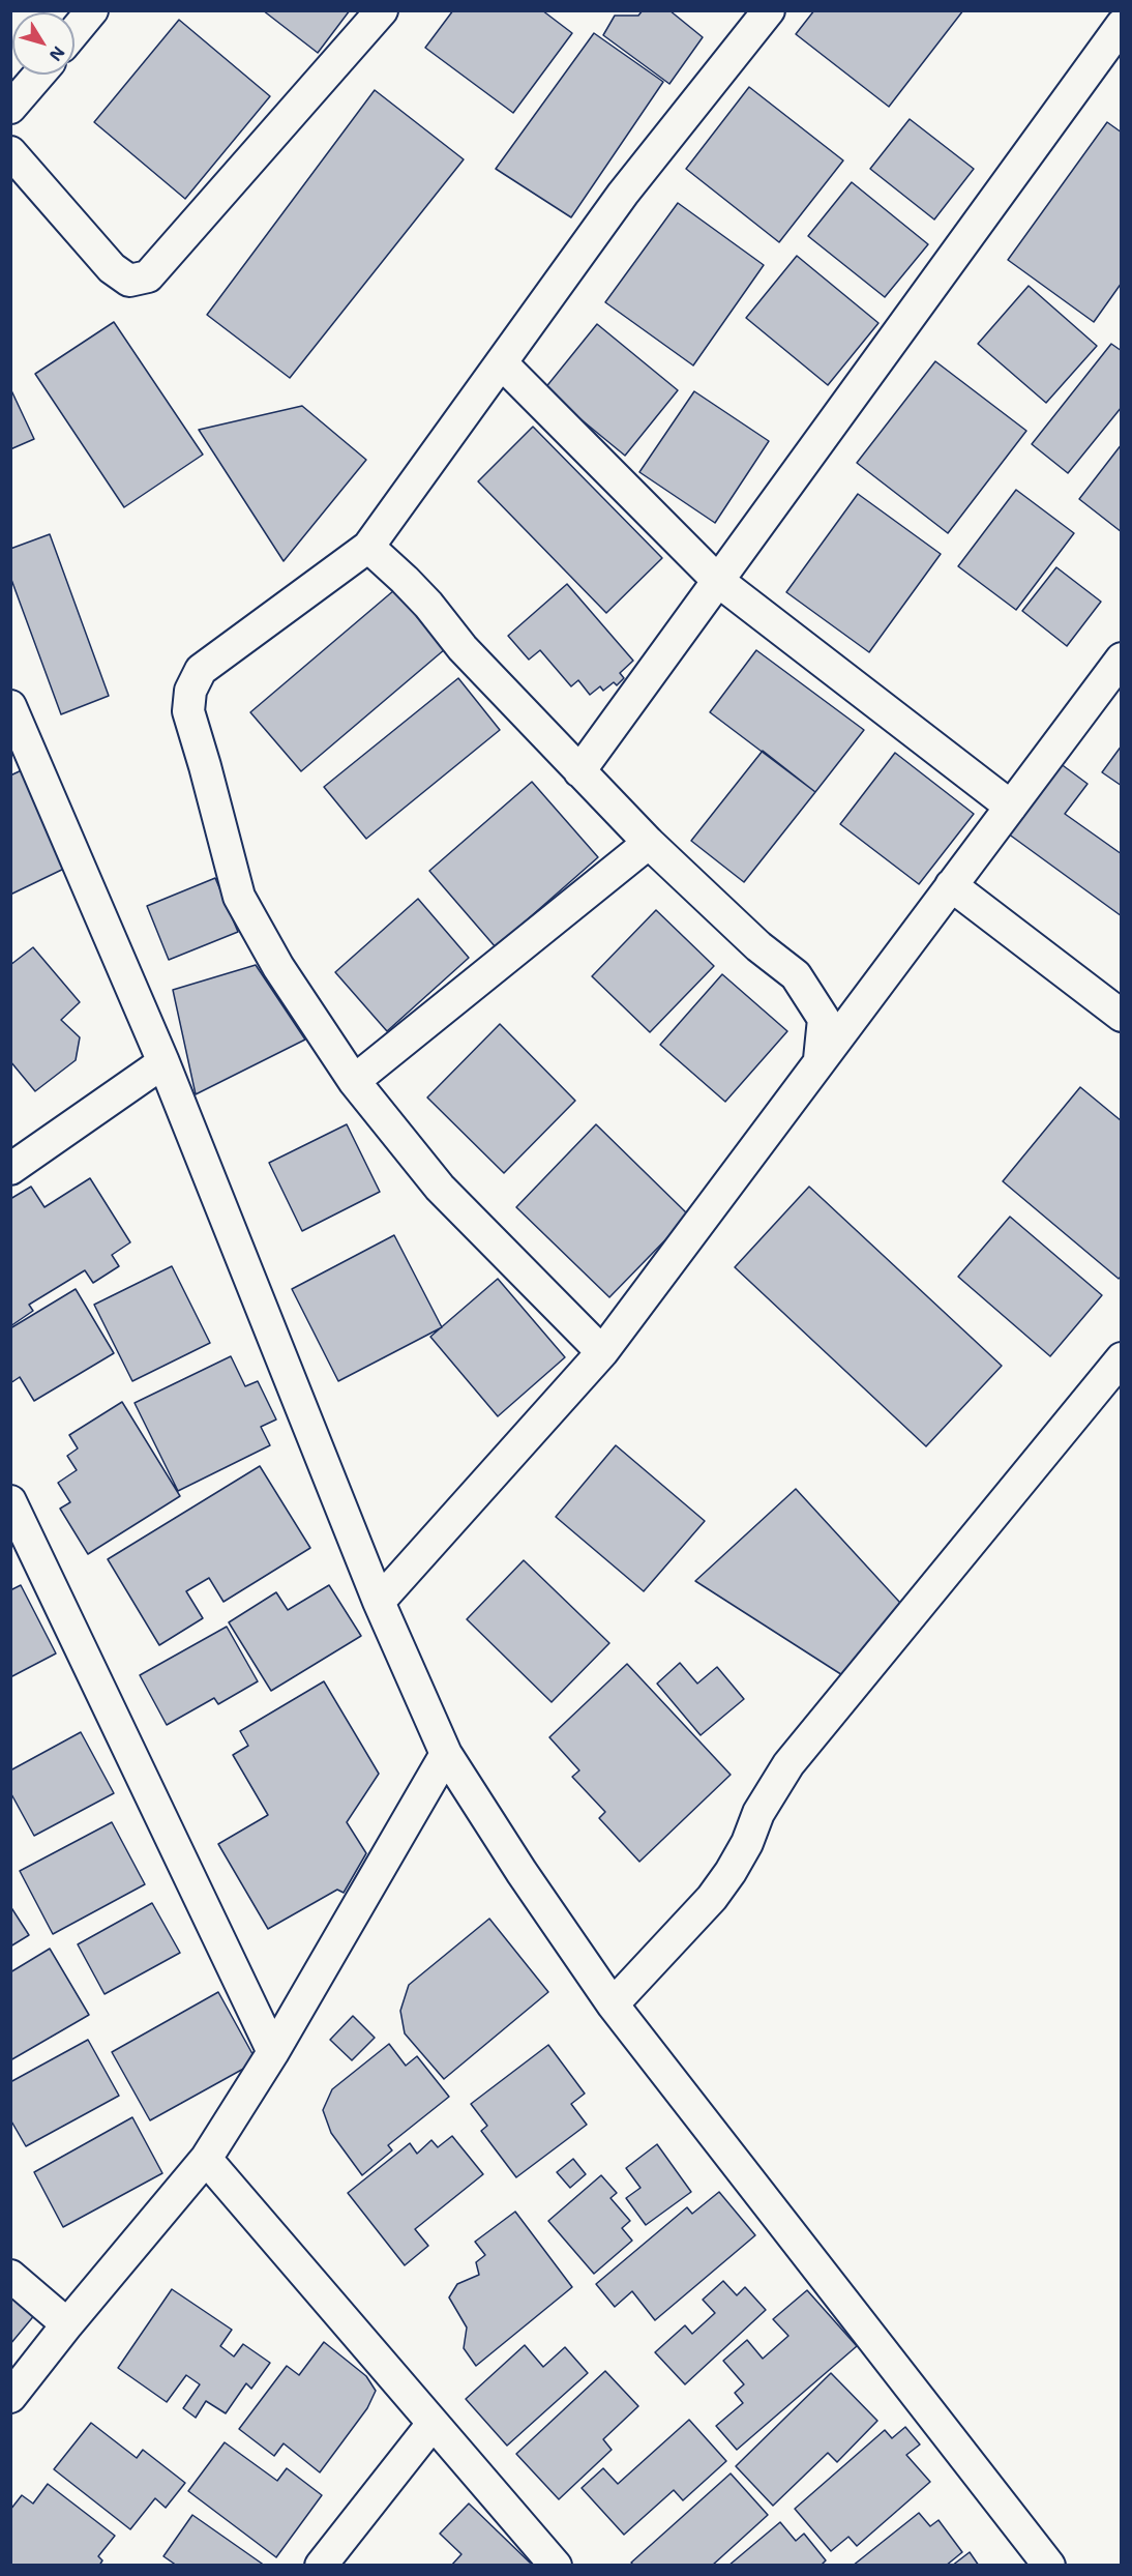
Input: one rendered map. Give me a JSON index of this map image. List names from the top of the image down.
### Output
{
  "north": "bottom right"
}
